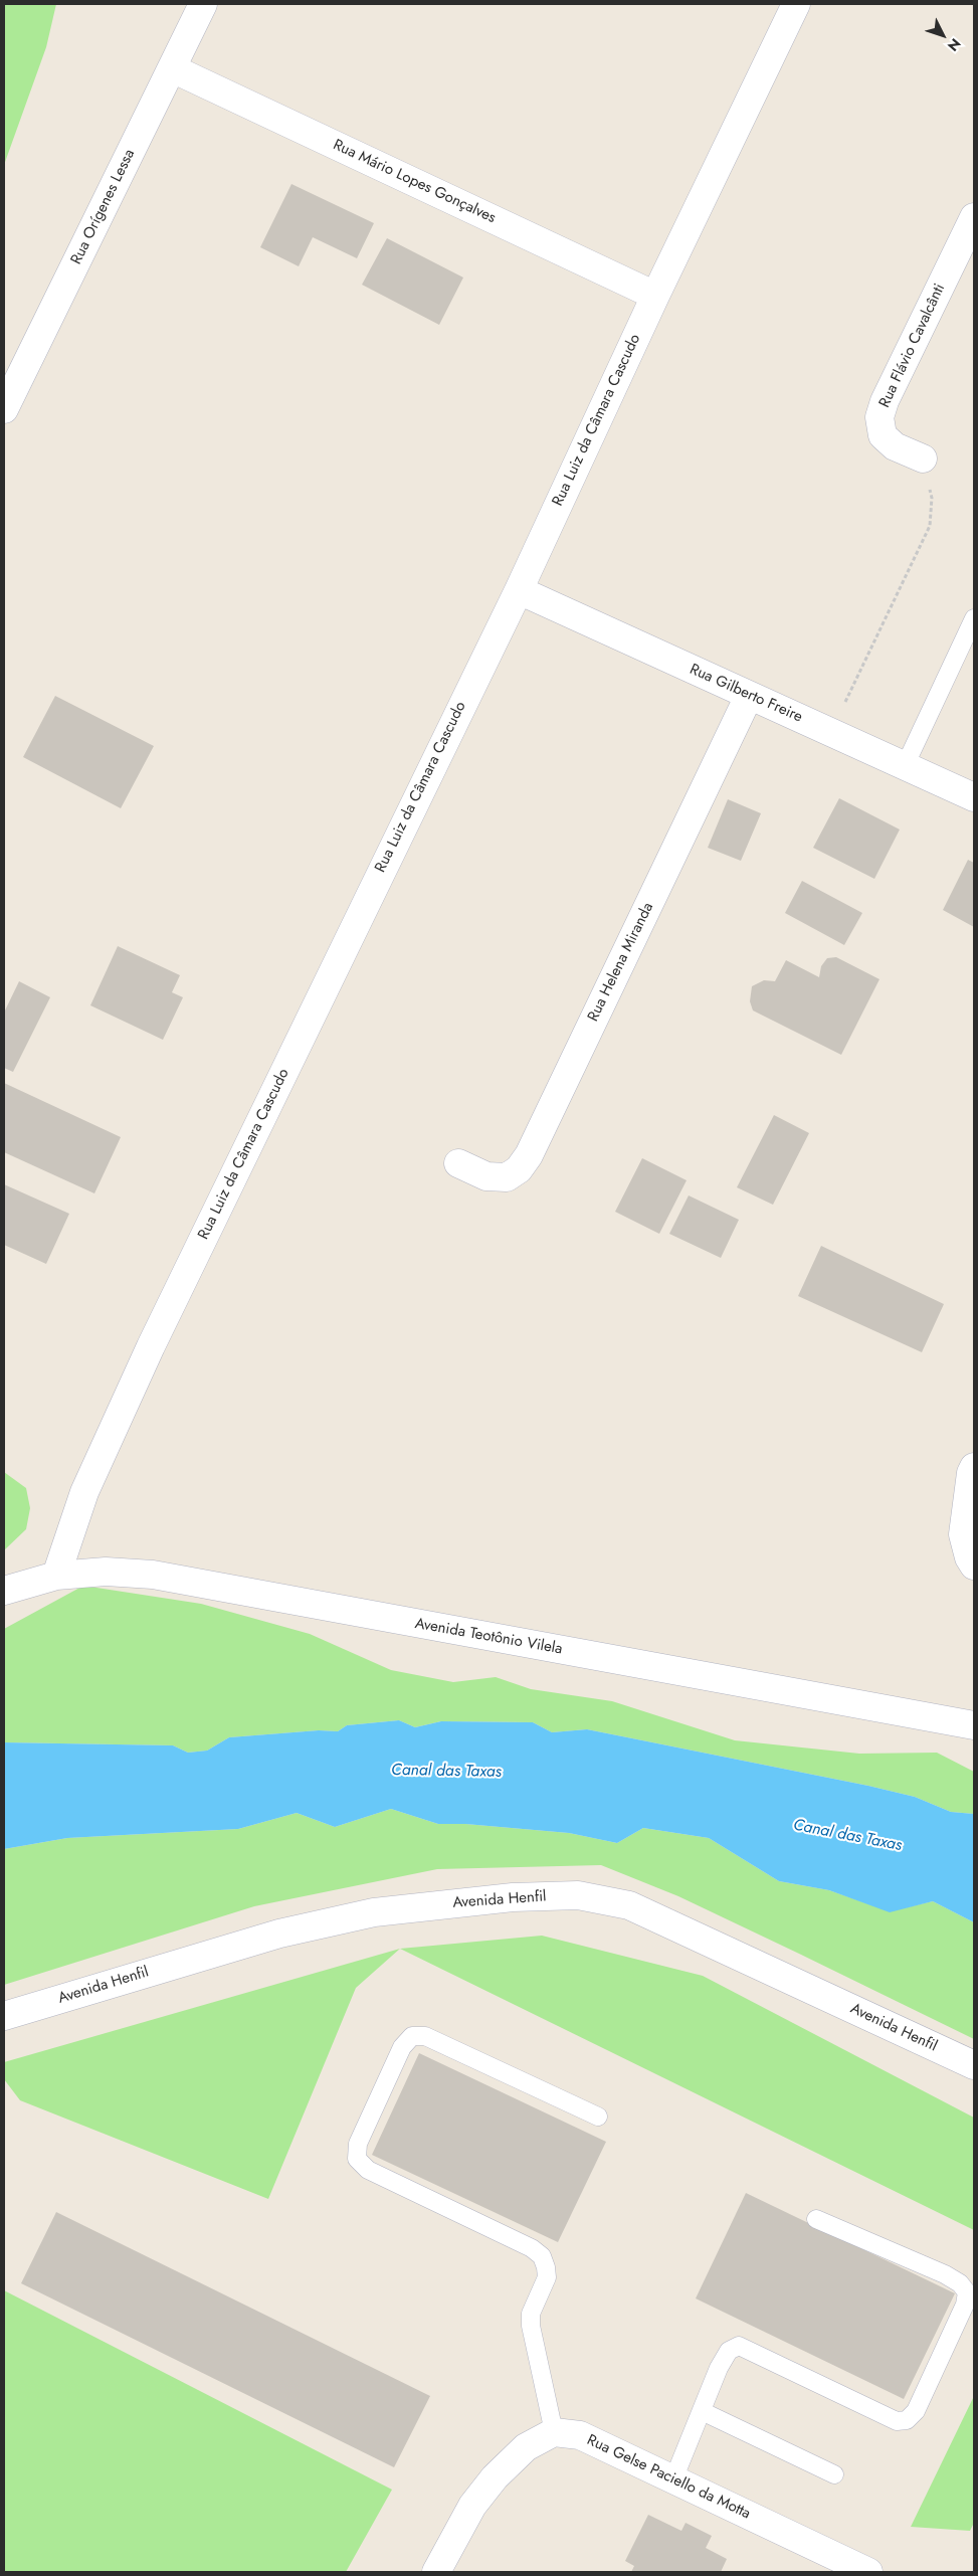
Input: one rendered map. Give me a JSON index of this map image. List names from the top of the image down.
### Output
{
  "streets": {
    "street": [
      "Rua Mário Lopes Gonçalves",
      "Rua Orígenes Lessa",
      "Rua Flávio Cavalcânti",
      "Rua Luiz da Câmara Cascudo",
      "Rua Gilberto Freire",
      "Rua Helena Miranda",
      "Avenida Teotônio Vilela",
      "Avenida Henfil",
      "Rua Gelse Paciello da Motta"
    ]
  },
  "crossings": [
    ["Rua Mário Lopes Gonçalves", "Rua Orígenes Lessa"],
    ["Rua Mário Lopes Gonçalves", "Rua Luiz da Câmara Cascudo"],
    ["Rua Luiz da Câmara Cascudo", "Rua Gilberto Freire"],
    ["Rua Luiz da Câmara Cascudo", "Avenida Teotônio Vilela"],
    ["Rua Gilberto Freire", "Rua Helena Miranda"]
  ],
  "water": ["Canal das Taxas"],
  "north": "bottom right"
}
